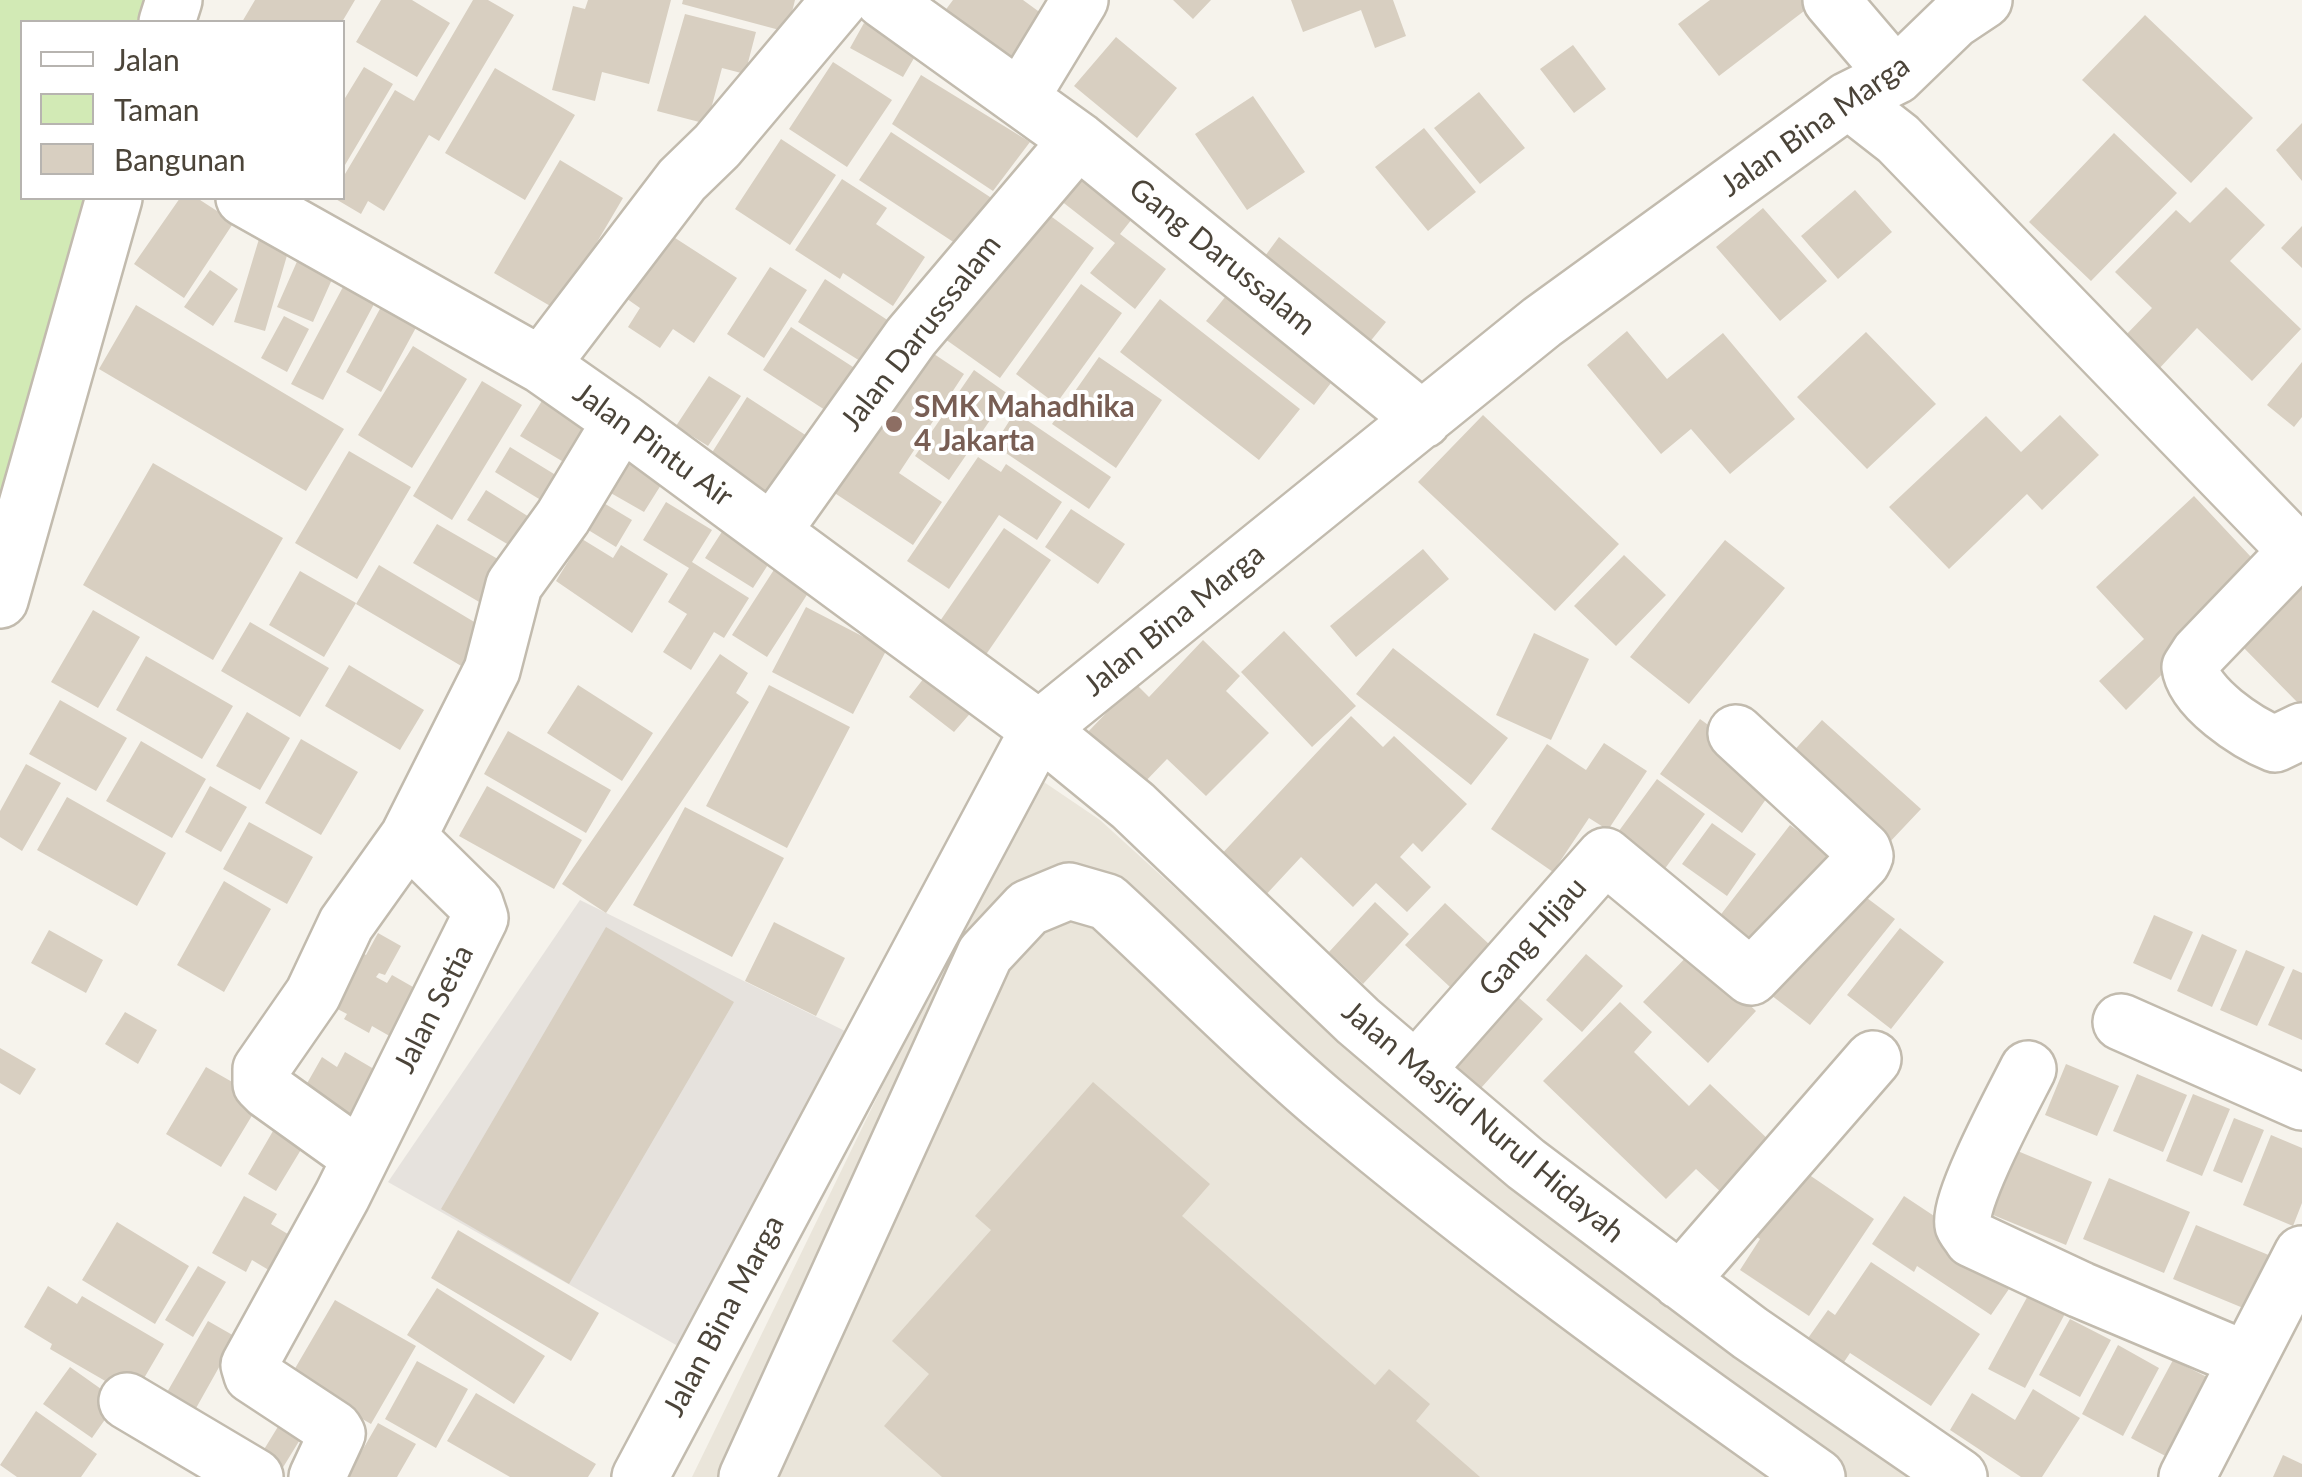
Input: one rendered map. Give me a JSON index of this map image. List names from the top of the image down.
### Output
{
  "streets": {
    "street": [
      "Jalan Bina Marga",
      "Gang Darussalam",
      "Jalan Darusssalam",
      "Jalan Pintu Air",
      "Gang Hijau",
      "Jalan Setia",
      "Jalan Masjid Nurul Hidayah"
    ]
  },
  "crossings": [
    ["Jalan Bina Marga", "Gang Darussalam"],
    ["Jalan Bina Marga", "Jalan Pintu Air"],
    ["Jalan Bina Marga", "Jalan Masjid Nurul Hidayah"],
    ["Gang Darussalam", "Jalan Darusssalam"],
    ["Jalan Darusssalam", "Jalan Pintu Air"],
    ["Jalan Pintu Air", "Jalan Masjid Nurul Hidayah"],
    ["Gang Hijau", "Jalan Masjid Nurul Hidayah"]
  ],
  "places": ["SMK Mahadhika 4 Jakarta"],
  "legend": ["Jalan", "Taman", "Bangunan"]
}
